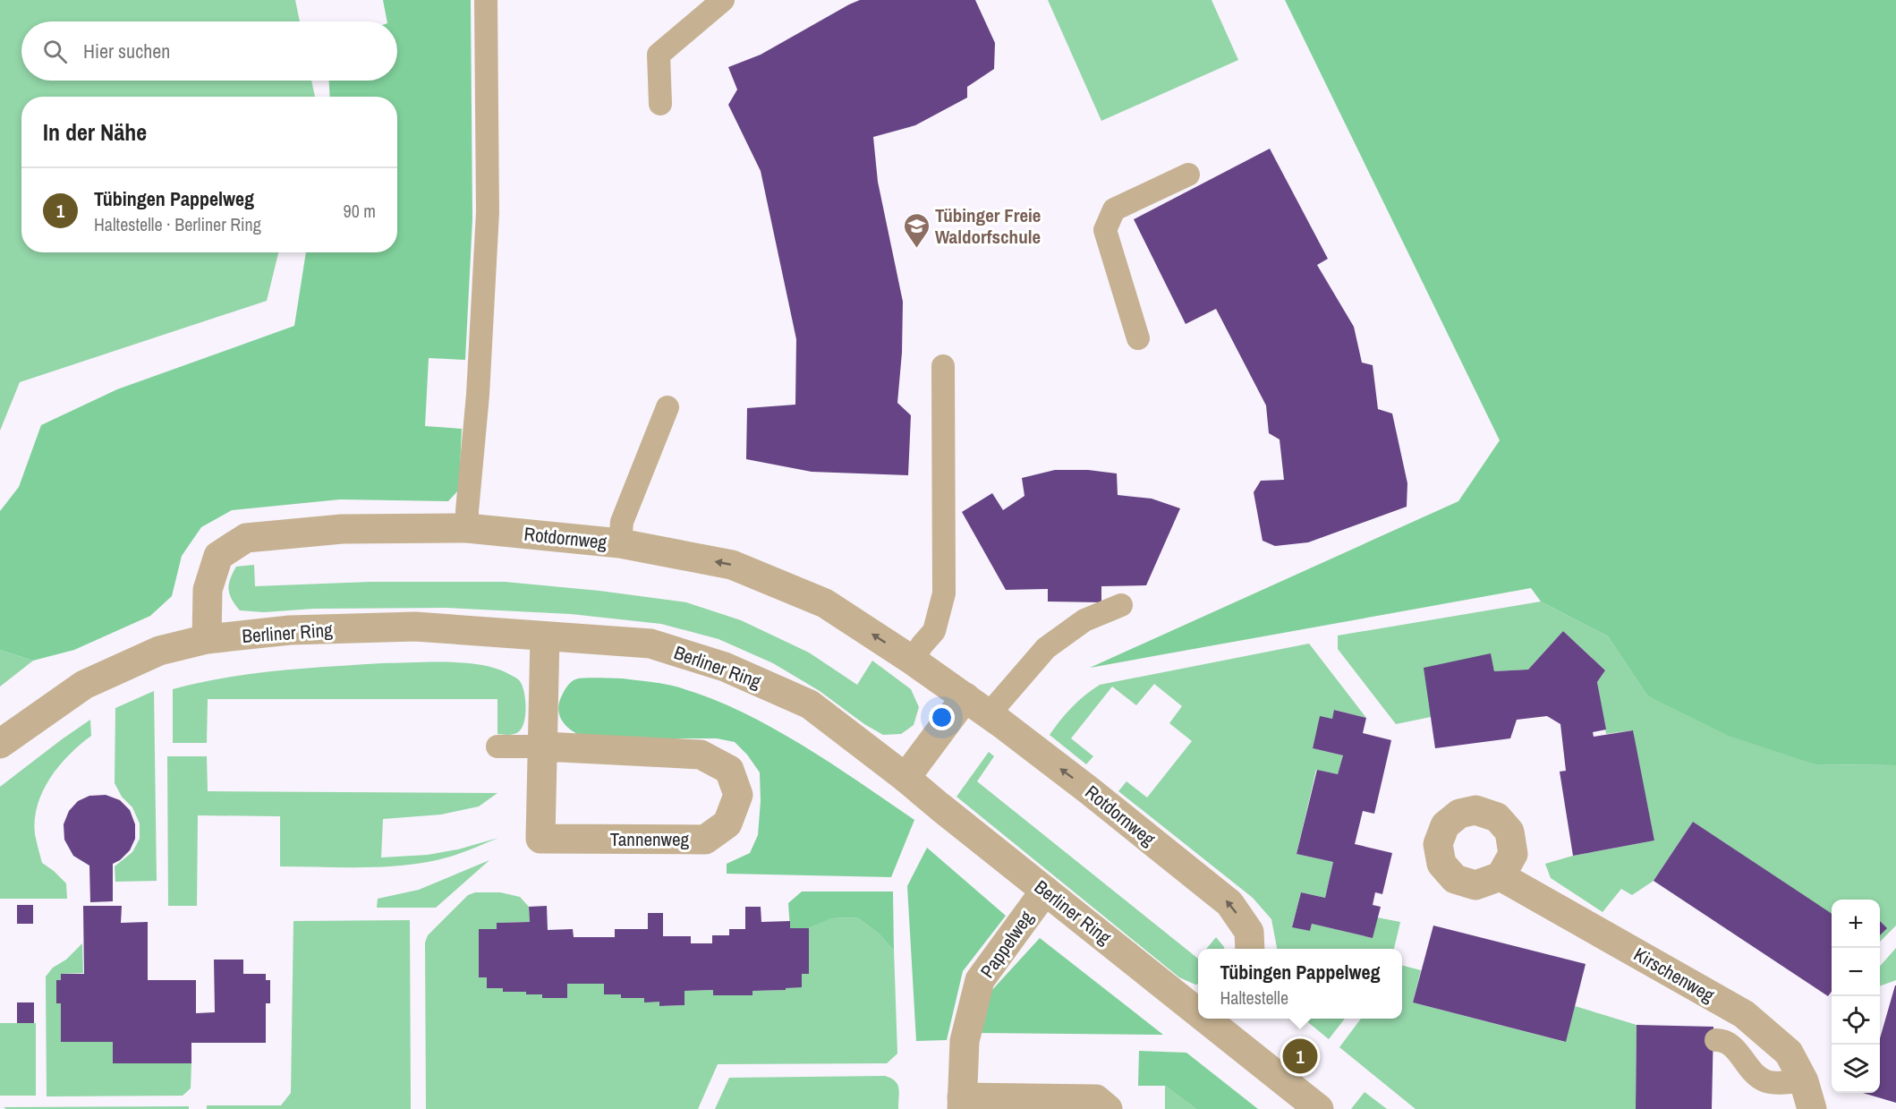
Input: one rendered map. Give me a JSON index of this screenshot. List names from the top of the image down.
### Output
{
  "streets": {
    "street": [
      "Rotdornweg",
      "Berliner Ring",
      "Tannenweg",
      "Pappelweg",
      "Kirschenweg"
    ]
  },
  "crossings": [
    ["Rotdornweg", "Berliner Ring"],
    ["Berliner Ring", "Tannenweg"],
    ["Berliner Ring", "Pappelweg"]
  ],
  "one_way": ["Rotdornweg"],
  "places": {
    "school or university": ["Tübinger Freie Waldorfschule"]
  },
  "page": {
    "search": "Hier suchen",
    "heading": "In der Nähe",
    "list": [
      {
        "mark": "1",
        "name": "Tübingen Pappelweg",
        "note": "Haltestelle · Berliner Ring",
        "value": "90 m"
      }
    ],
    "map_buttons": ["+", "−"],
    "popup": ["Tübingen Pappelweg", "Haltestelle"],
    "pins": "1"
  }
}
